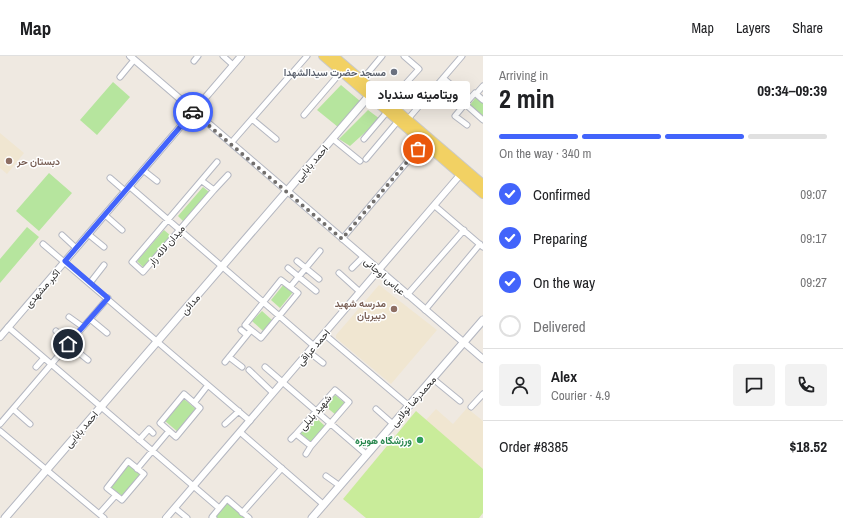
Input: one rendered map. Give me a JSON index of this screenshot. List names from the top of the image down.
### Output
{
  "streets": {
    "main road": ["احمد بابایی", "مدائن", "محمدرضا تولایی"],
    "street": [
      "میدان لاله زار",
      "عباس اوجانی",
      "اکبر مشهدی",
      "احمد عراقی",
      "شهید بلبلی"
    ]
  },
  "crossings": [
    ["احمد بابایی", "عباس اوجانی"],
    ["احمد بابایی", "مدائن"],
    ["عباس اوجانی", "اکبر مشهدی"],
    ["عباس اوجانی", "احمد عراقی"],
    ["عباس اوجانی", "محمدرضا تولایی"]
  ],
  "places": [
    "مسجد حضرت سیدالشهدا",
    "ویتامینه سندباد",
    "دبستان حر",
    "مدرسه شهید دبیریان",
    "ورزشگاه هویزه"
  ],
  "page": {
    "header": "Map",
    "nav": ["Map", "Layers", "Share"],
    "heading": ["2 min", "Arriving in", "09:34–09:39"],
    "panel": [
      "Alex",
      "Courier · 4.9",
      "Order #8385",
      "$18.52"
    ],
    "bubble": "ویتامینه سندباد",
    "bar": "On the way · 340 m",
    "list": [
      ["Confirmed", "09:07"],
      ["Preparing", "09:17"],
      ["On the way", "09:27"],
      "Delivered"
    ]
  }
}
